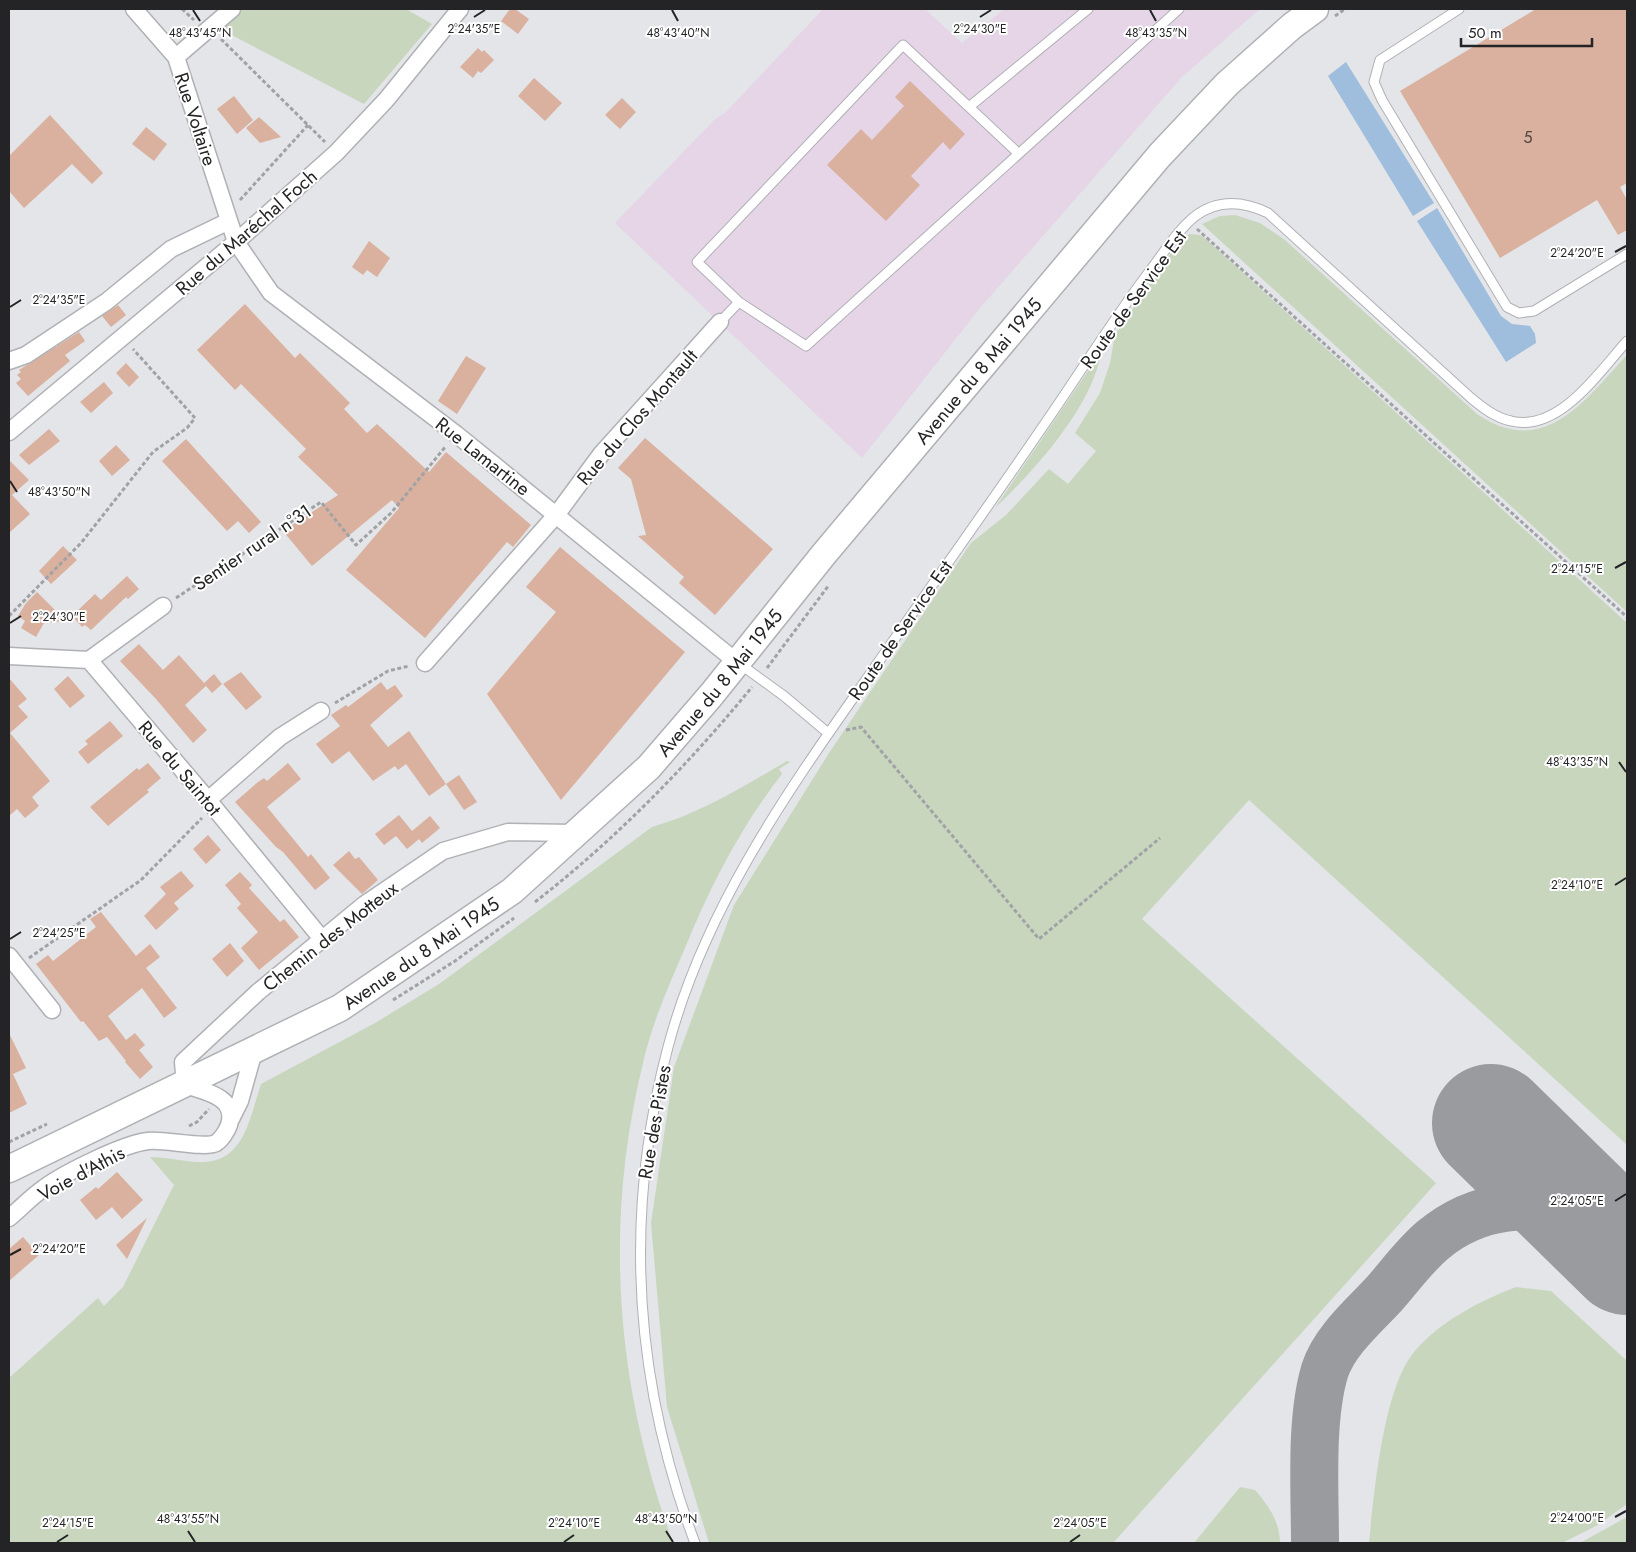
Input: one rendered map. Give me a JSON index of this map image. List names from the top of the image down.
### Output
{
  "streets": {
    "main road": ["Avenue du 8 Mai 1945"],
    "street": [
      "Rue Voltaire",
      "Rue du Maréchal Foch",
      "Rue du Clos Montault",
      "Rue Lamartine",
      "Rue du Saintot",
      "Chemin des Motteux",
      "Voie d'Athis"
    ],
    "lane": ["Route de Service Est", "Rue des Pistes"],
    "path": ["Sentier rural n°31"]
  },
  "crossings": [
    ["Rue Voltaire", "Rue du Maréchal Foch"],
    ["Rue Voltaire", "Rue Lamartine"],
    ["Rue du Maréchal Foch", "Rue Lamartine"],
    ["Route de Service Est", "Rue des Pistes"],
    ["Avenue du 8 Mai 1945", "Rue Lamartine"],
    ["Avenue du 8 Mai 1945", "Chemin des Motteux"],
    ["Avenue du 8 Mai 1945", "Voie d'Athis"],
    ["Rue du Clos Montault", "Rue Lamartine"],
    ["Rue Lamartine", "Sentier rural n°31"],
    ["Rue du Saintot", "Chemin des Motteux"]
  ],
  "house_numbers": ["5"],
  "scale_bar": "50 m",
  "coordinates": [
    "2°24'35\"E",
    "2°24'30\"E",
    "48°43'45\"N",
    "48°43'40\"N",
    "48°43'35\"N",
    "2°24'20\"E",
    "48°43'50\"N",
    "2°24'15\"E",
    "2°24'10\"E",
    "2°24'25\"E",
    "2°24'05\"E",
    "2°24'00\"E",
    "48°43'55\"N"
  ]
}
